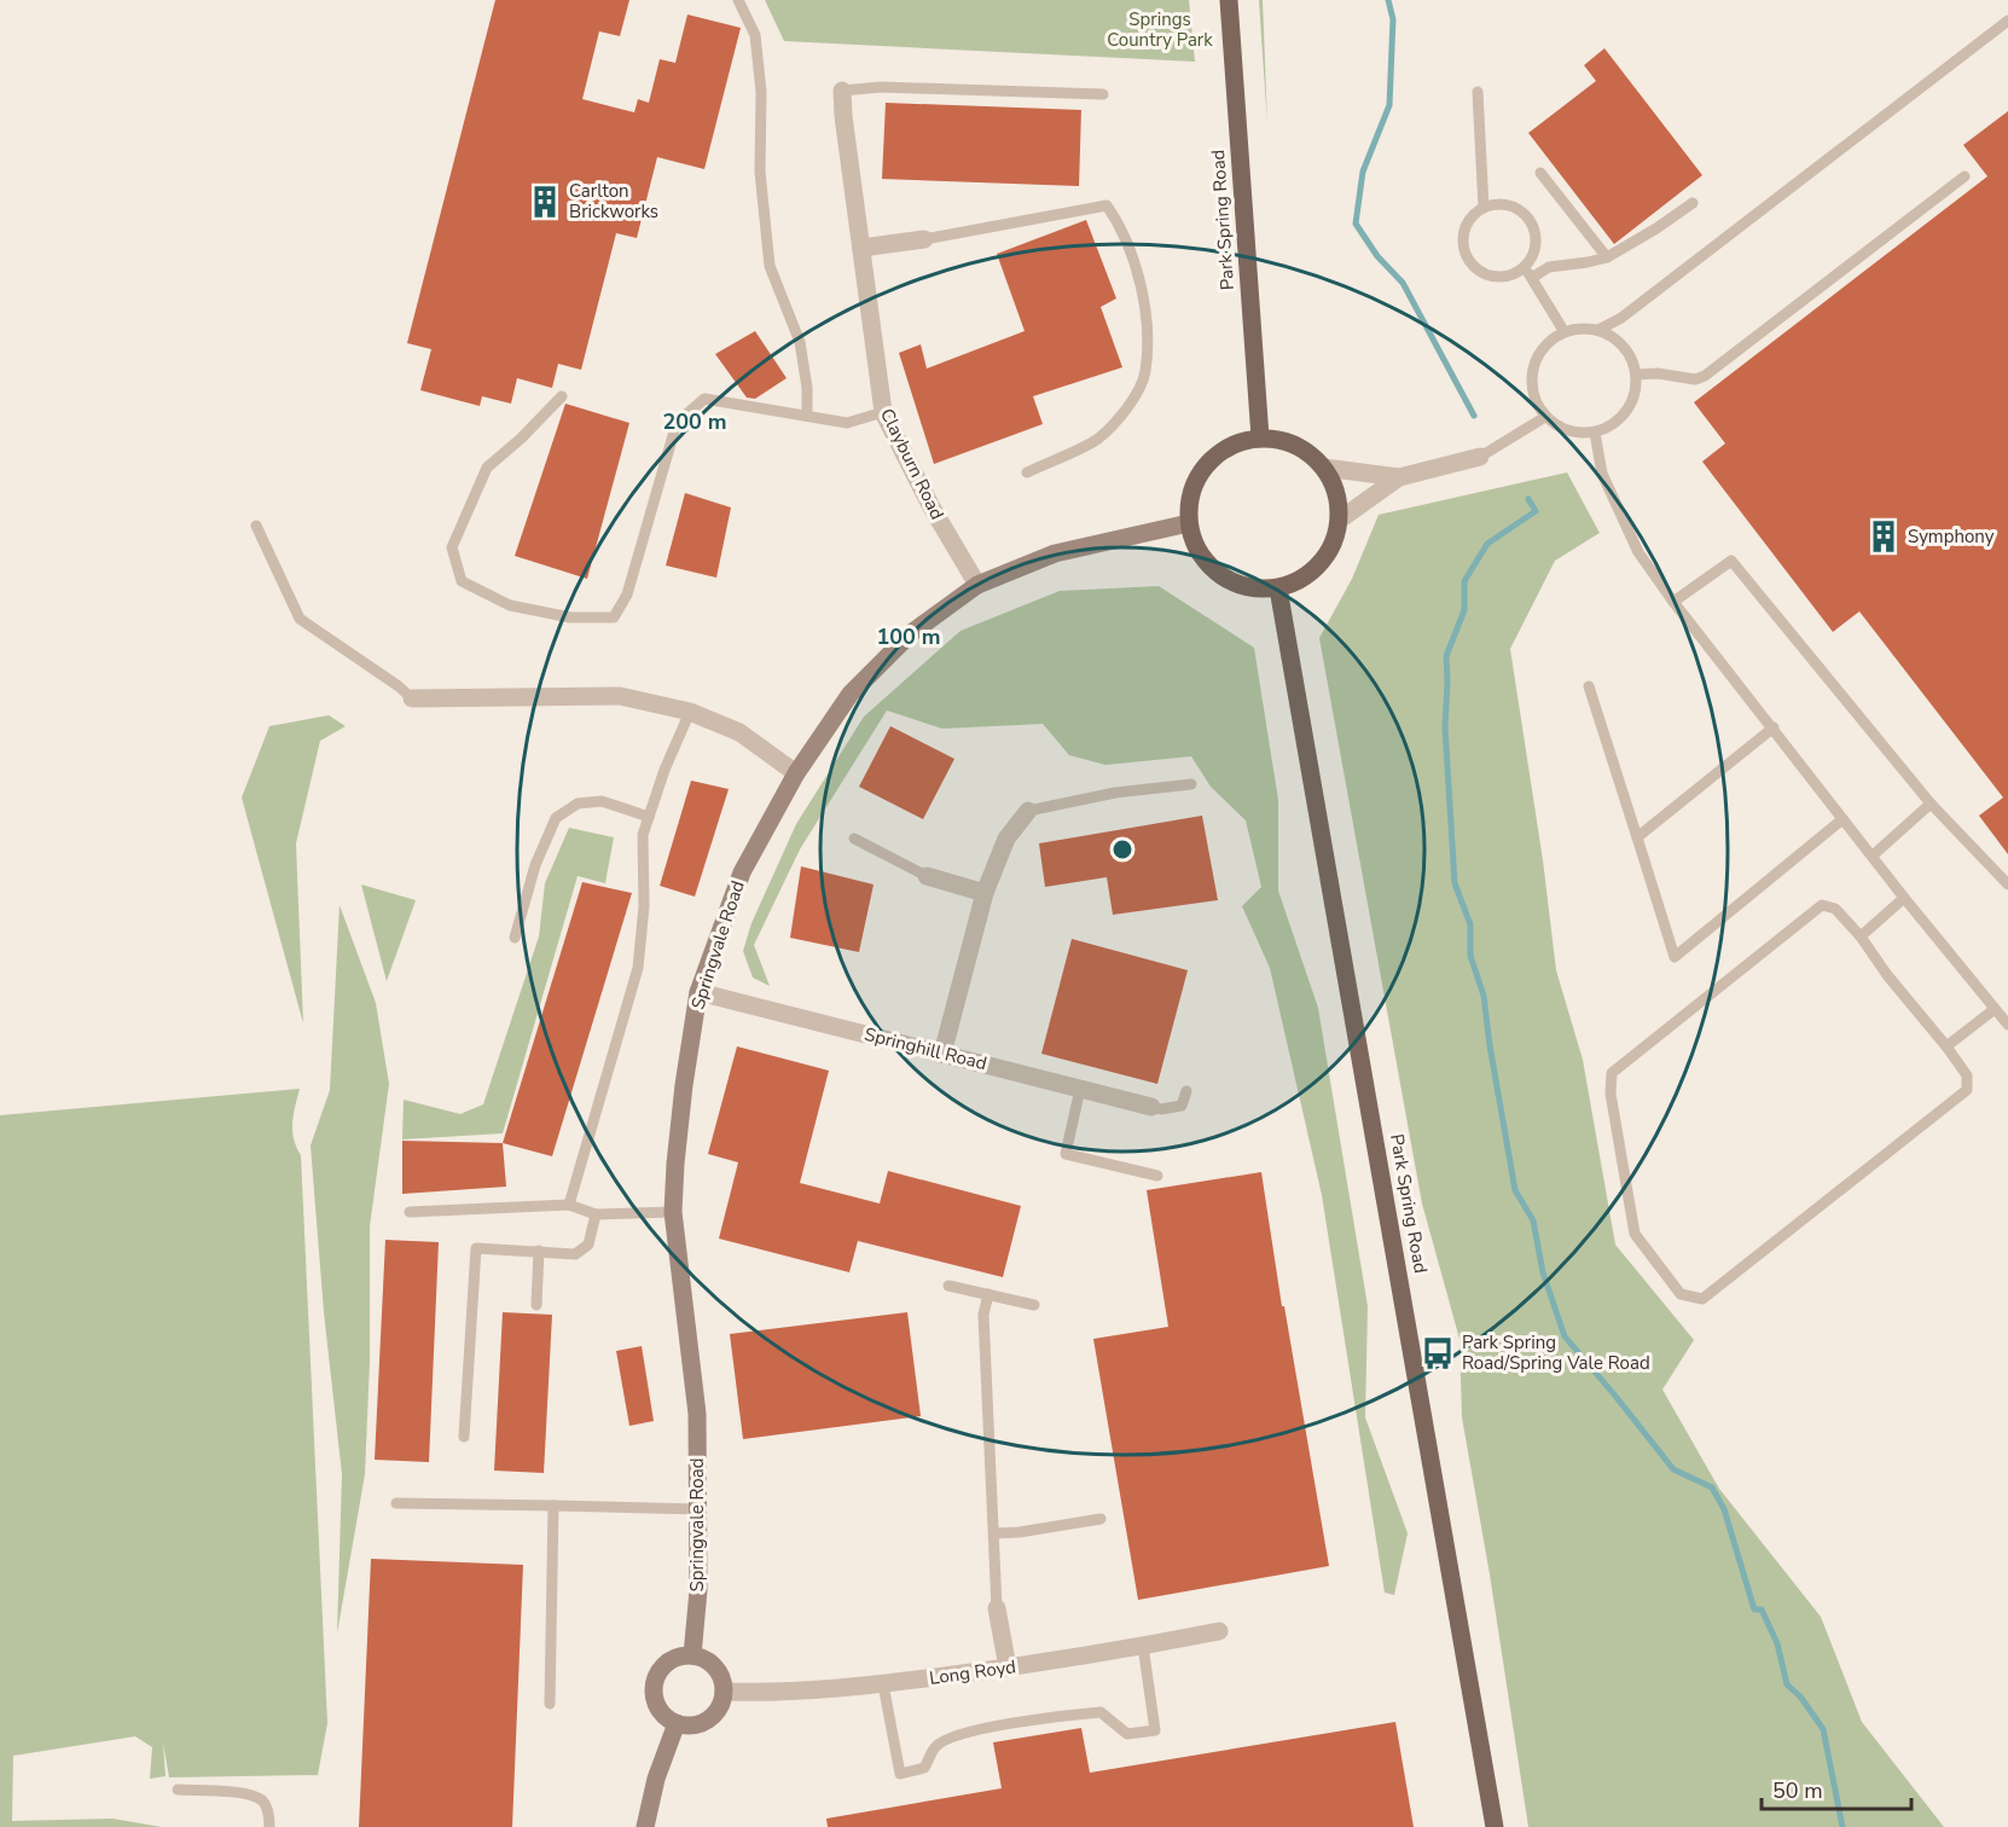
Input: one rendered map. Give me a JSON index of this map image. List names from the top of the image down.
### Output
{
  "streets": {
    "main road": ["Park Spring Road"],
    "street": [
      "Clayburn Road",
      "Springvale Road",
      "Springhill Road",
      "Long Royd"
    ]
  },
  "crossings": [
    ["Park Spring Road", "Springvale Road"],
    ["Clayburn Road", "Springvale Road"],
    ["Springvale Road", "Springhill Road"],
    ["Springvale Road", "Long Royd"]
  ],
  "parks": ["Springs Country Park"],
  "places": {
    "building": ["Carlton Brickworks", "Symphony"],
    "bus stop": ["Park Spring Road/Spring Vale Road"]
  },
  "scale_bar": "50 m",
  "rings": ["200 m", "100 m"]
}
